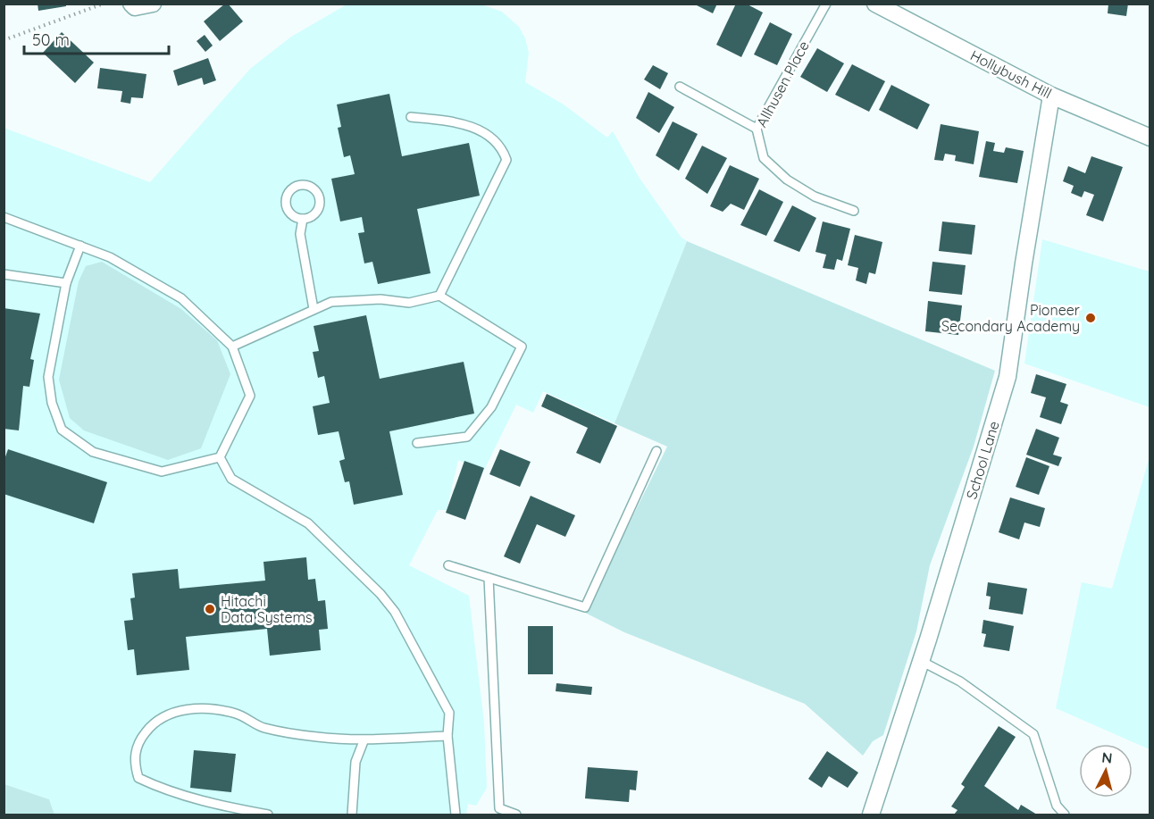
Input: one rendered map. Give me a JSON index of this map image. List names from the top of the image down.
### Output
{
  "streets": {
    "street": ["Hollybush Hill", "School Lane"],
    "lane": ["Allhusen Place"]
  },
  "crossings": [
    ["Hollybush Hill", "School Lane"]
  ],
  "places": ["Pioneer Secondary Academy", "Hitachi Data Systems"],
  "scale_bar": "50 m",
  "north": "top"
}
